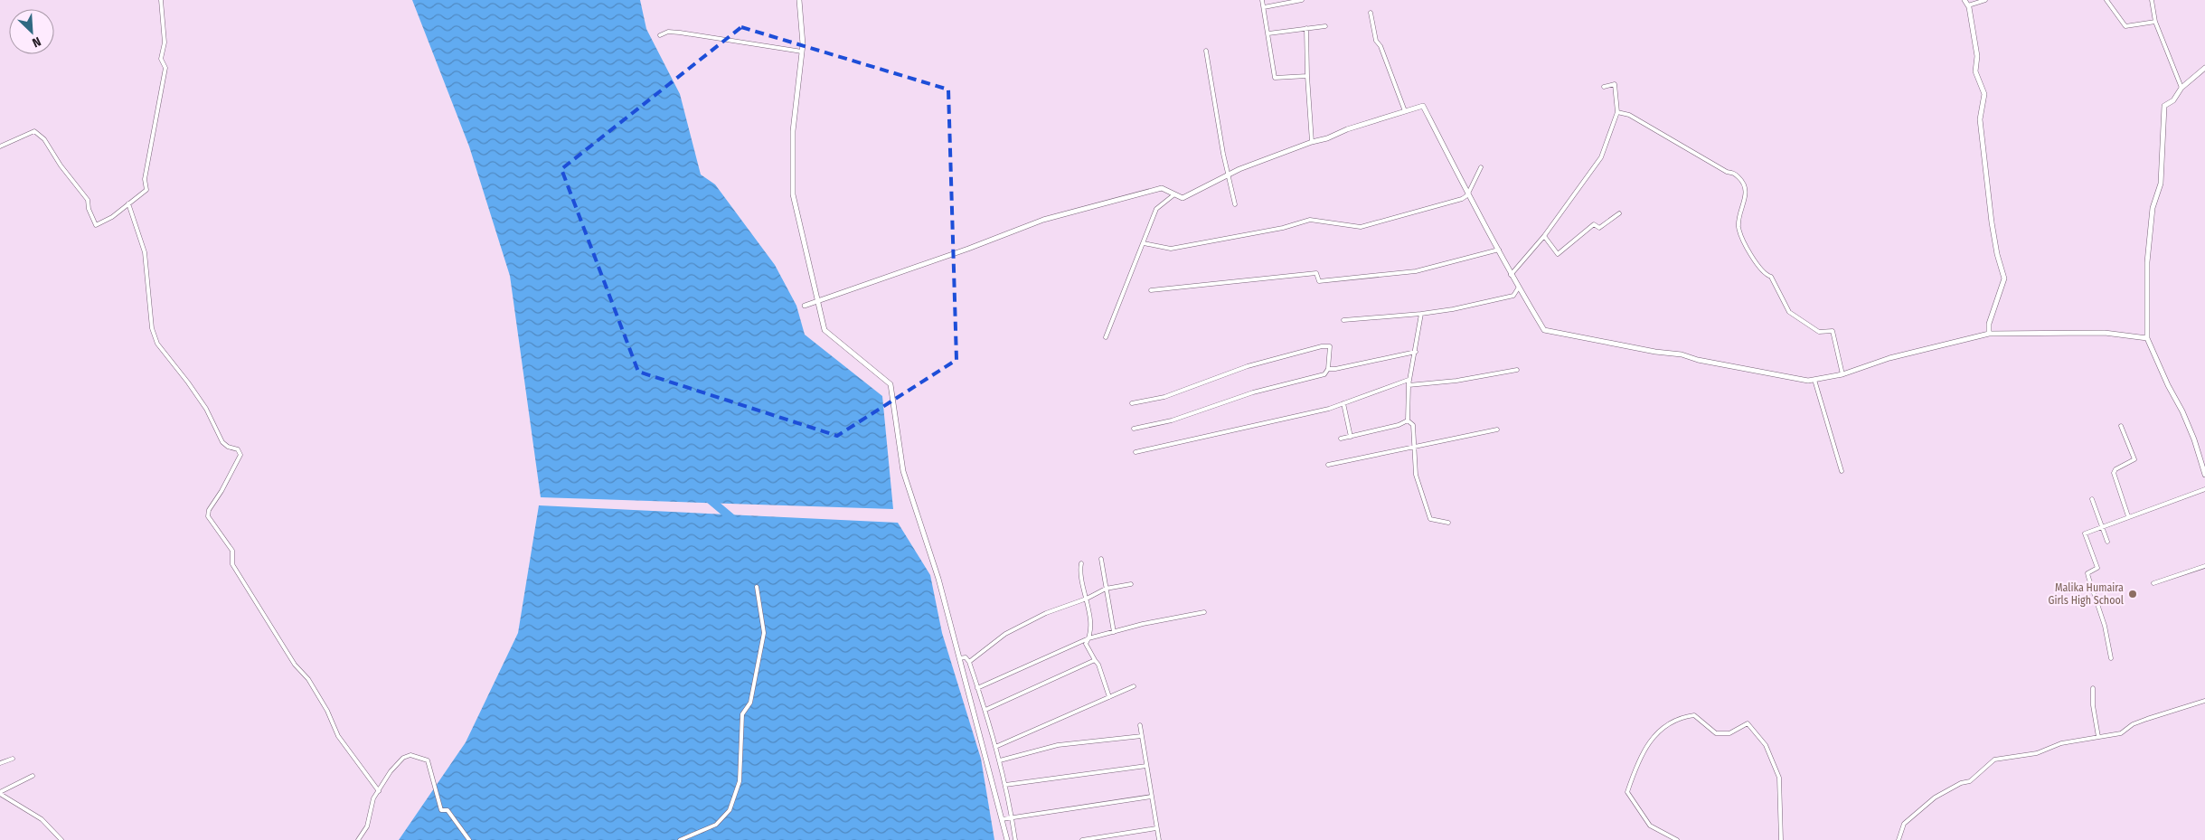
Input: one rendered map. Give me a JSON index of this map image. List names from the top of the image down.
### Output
{
  "places": ["Malika Humaira Girls High School"],
  "north": "bottom right"
}
